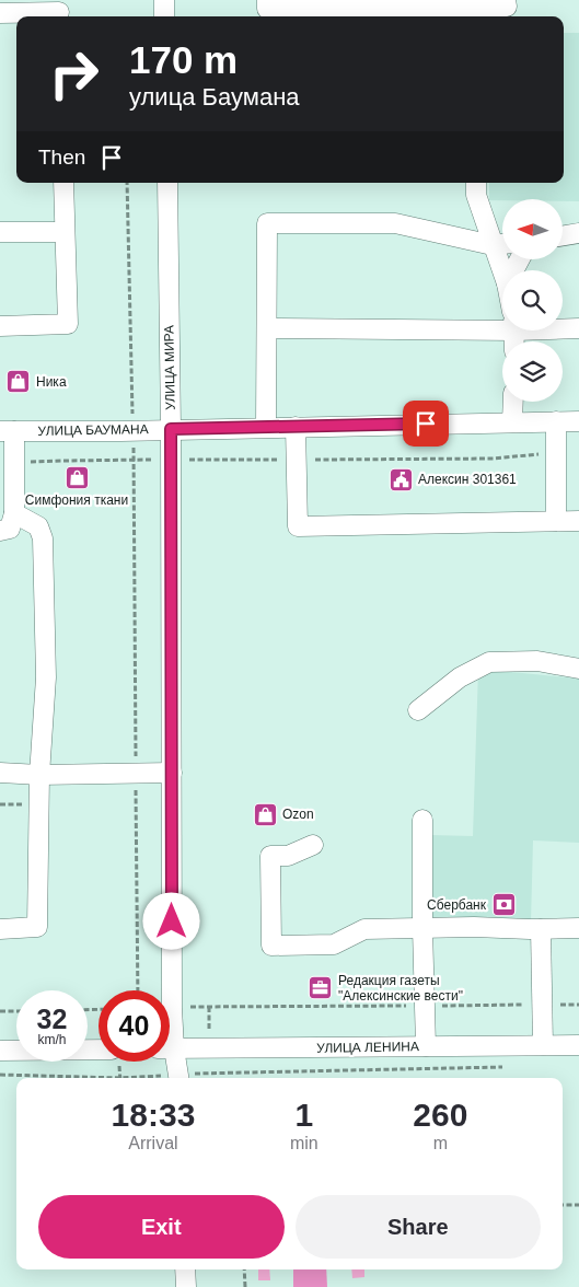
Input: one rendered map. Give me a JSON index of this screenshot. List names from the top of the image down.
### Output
{
  "streets": {
    "street": ["УЛИЦА МИРА", "УЛИЦА БАУМАНА", "УЛИЦА ЛЕНИНА"]
  },
  "crossings": [
    ["УЛИЦА МИРА", "УЛИЦА БАУМАНА"]
  ],
  "places": {
    "shop": ["Ника", "Симфония ткани", "Ozon"],
    "public building": ["Алексин 301361"],
    "bank": ["Сбербанк"],
    "office": ["Редакция газеты \"Алексинские вести\""]
  },
  "north": "left",
  "page": {
    "turn": ["170 m", "улица Баумана"],
    "then": "Then",
    "speed": "32 km/h",
    "limit": "40",
    "eta": [
      "18:33",
      "Arrival",
      "1",
      "min",
      "260",
      "m"
    ],
    "buttons": ["Exit", "Share"]
  }
}
